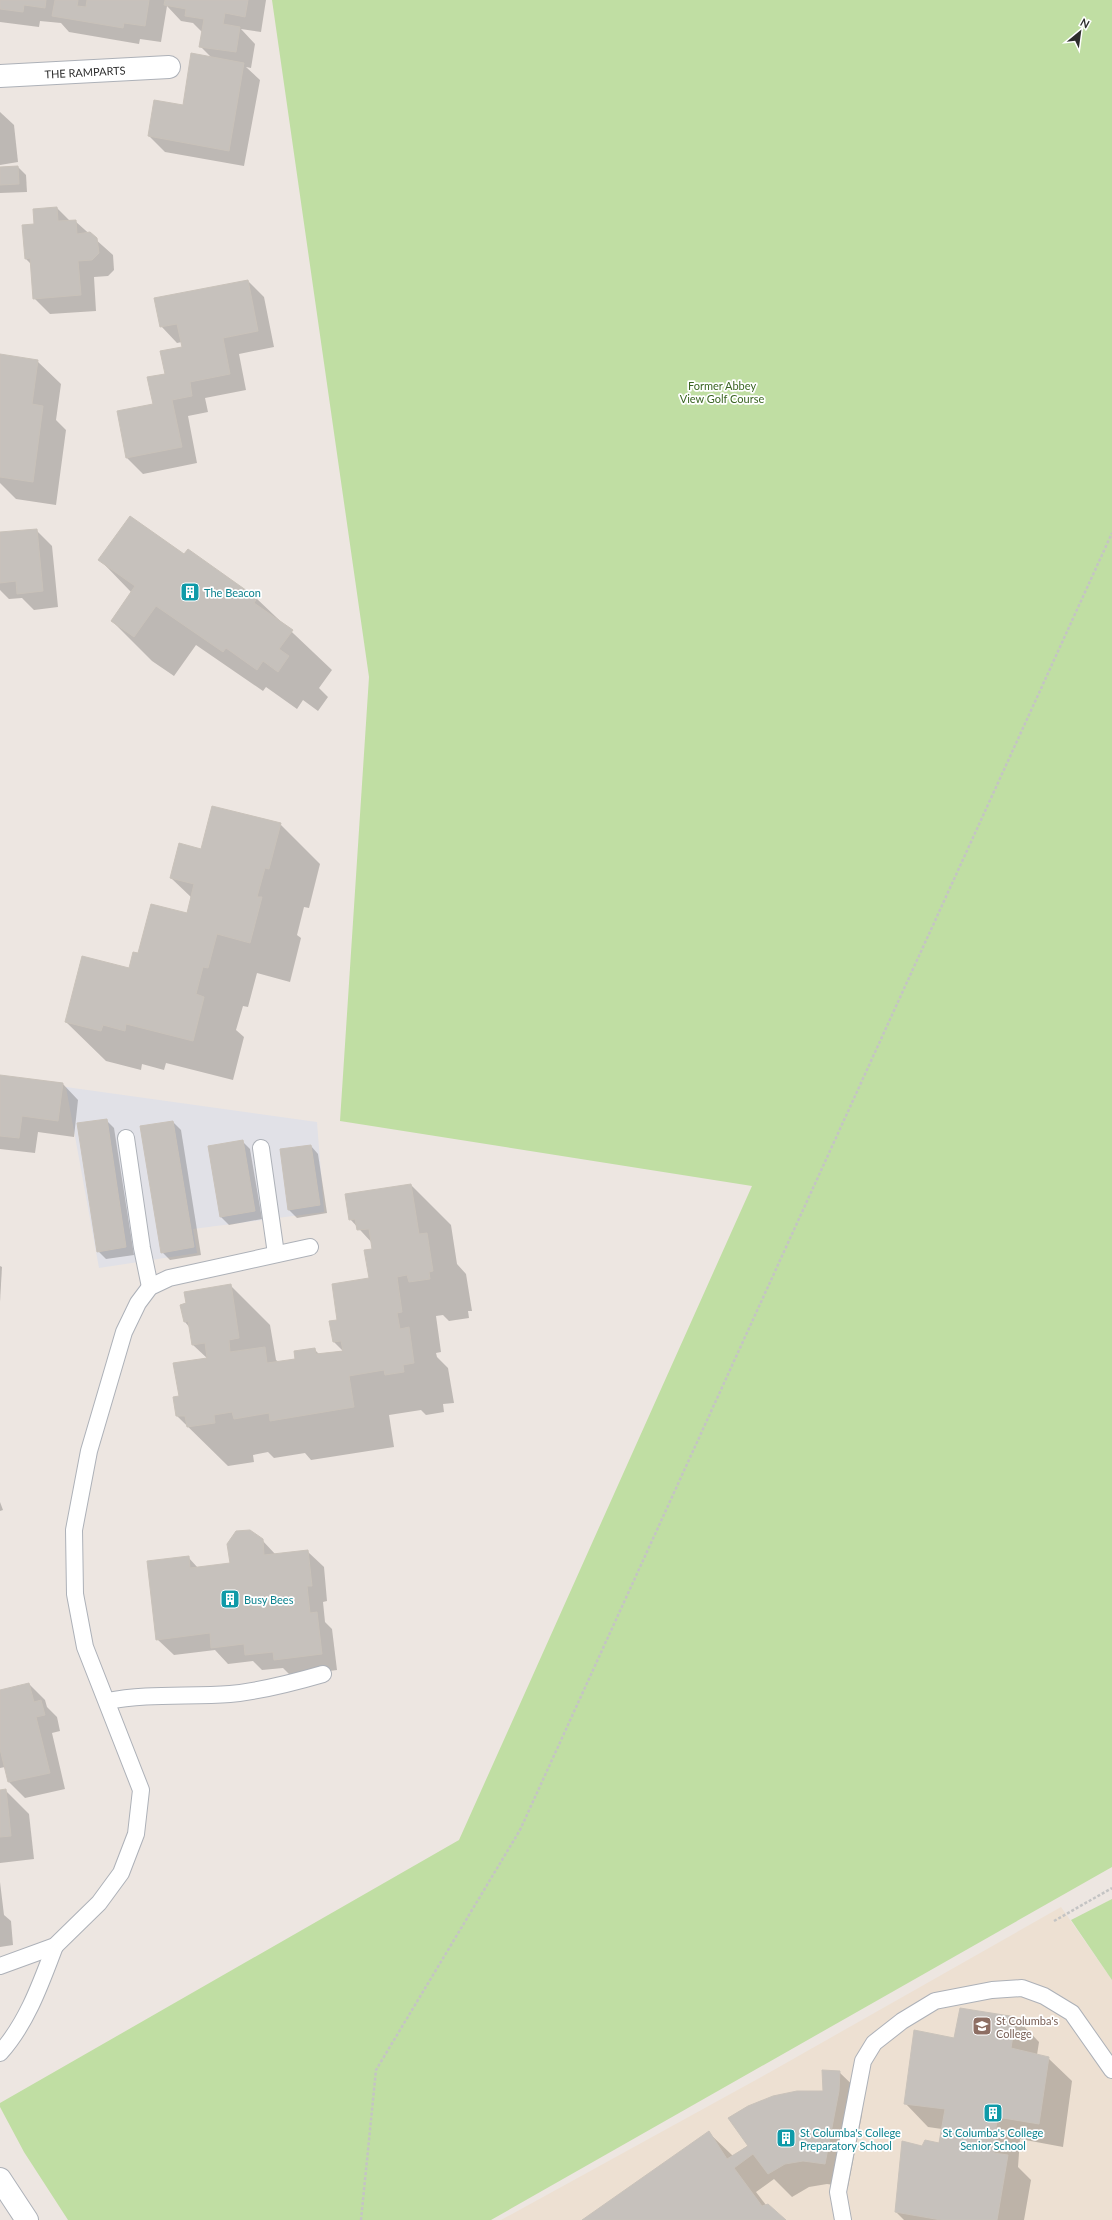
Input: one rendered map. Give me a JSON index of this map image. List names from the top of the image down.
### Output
{
  "streets": {
    "street": ["THE RAMPARTS"]
  },
  "parks": ["Former Abbey View Golf Course"],
  "places": {
    "building": [
      "The Beacon",
      "Busy Bees",
      "St Columba's College Senior School",
      "St Columba's College Preparatory School"
    ],
    "school or university": ["St Columba's College"]
  },
  "north": "top right"
}
